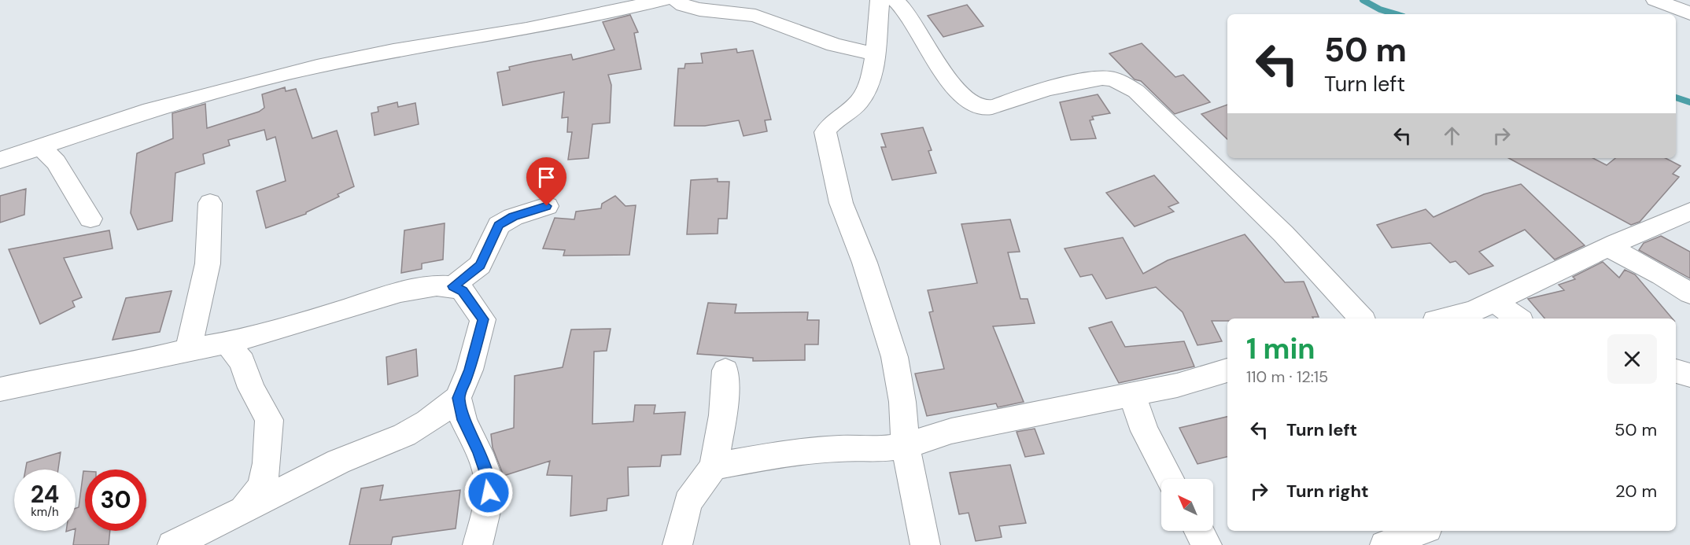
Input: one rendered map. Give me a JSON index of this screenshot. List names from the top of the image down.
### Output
{
  "north": "top left",
  "page": {
    "turn": ["50 m", "Turn left"],
    "heading": ["1 min", "110 m · 12:15"],
    "list": [
      {
        "name": "Turn left",
        "value": "50 m"
      },
      {
        "name": "Turn right",
        "value": "20 m"
      }
    ],
    "speed": "24 km/h",
    "limit": "30"
  }
}
